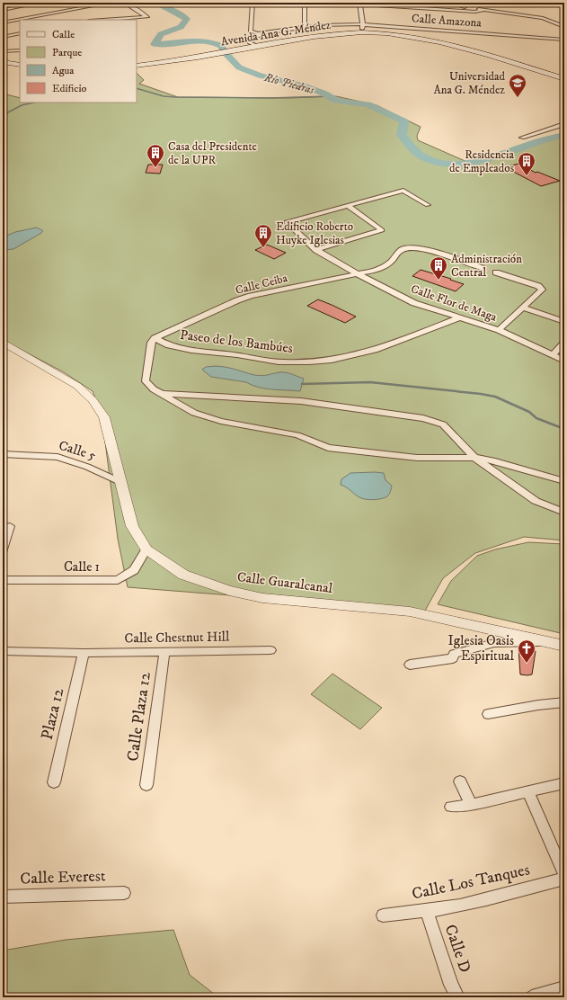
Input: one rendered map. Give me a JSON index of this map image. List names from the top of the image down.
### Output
{
  "streets": {
    "main road": ["Avenida Ana G. Méndez"],
    "street": [
      "Calle Amazona",
      "Calle Ceiba",
      "Calle Flor de Maga",
      "Paseo de los Bambúes",
      "Calle 5",
      "Calle 1",
      "Calle Guaralcanal",
      "Calle Chestnut Hill",
      "Plaza 12",
      "Calle Plaza 12",
      "Calle Everest",
      "Calle Los Tanques",
      "Calle D"
    ]
  },
  "crossings": [
    ["Calle Ceiba", "Calle Flor de Maga"],
    ["Calle Ceiba", "Paseo de los Bambúes"],
    ["Calle Flor de Maga", "Paseo de los Bambúes"],
    ["Calle 5", "Calle Guaralcanal"],
    ["Calle 1", "Calle Guaralcanal"],
    ["Calle Chestnut Hill", "Plaza 12"],
    ["Calle Chestnut Hill", "Calle Plaza 12"],
    ["Calle Los Tanques", "Calle D"]
  ],
  "water": ["Río Piedras"],
  "places": {
    "school or university": ["Universidad Ana G. Méndez"],
    "building": [
      "Casa del Presidente de la UPR",
      "Residencia de Empleados",
      "Edificio Roberto Huyke Iglesias",
      "Administración Central"
    ],
    "church": ["Iglesia Oasis Espiritual"]
  },
  "legend": [
    "Calle",
    "Parque",
    "Agua",
    "Edificio"
  ]
}
